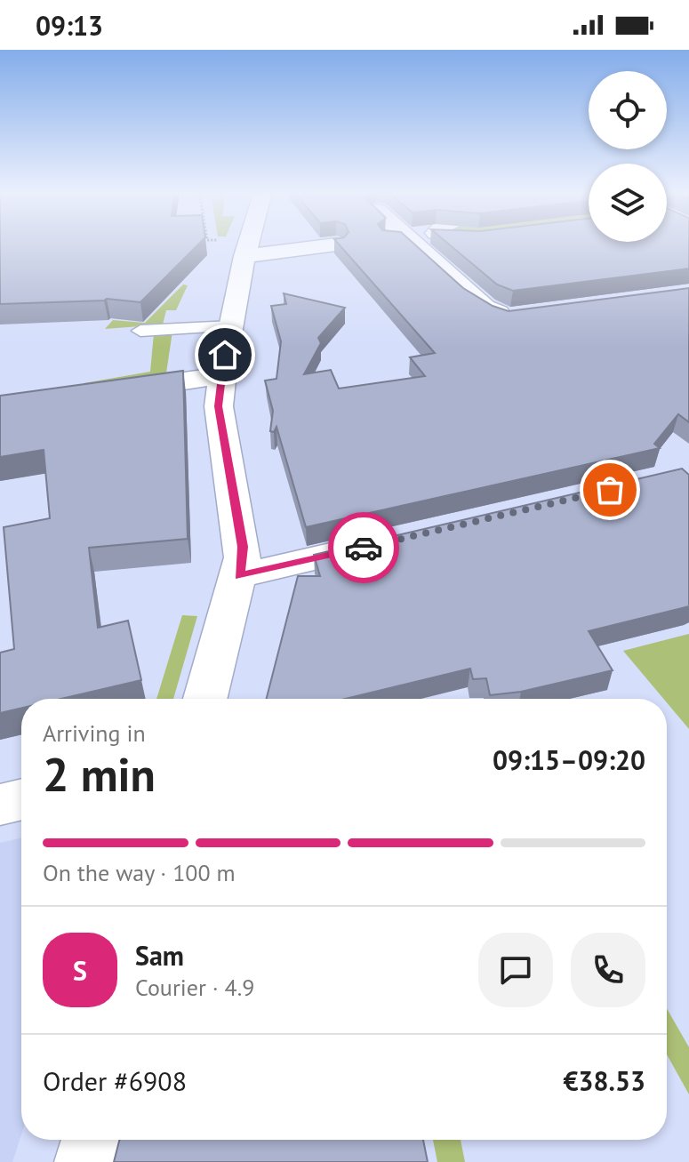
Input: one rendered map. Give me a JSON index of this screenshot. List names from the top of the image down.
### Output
{
  "page": {
    "status": "09:13",
    "heading": ["2 min", "Arriving in", "09:15–09:20"],
    "panel": [
      "Sam",
      "Courier · 4.9",
      "Order #6908",
      "€38.53"
    ],
    "bar": "On the way · 100 m",
    "round": "S"
  }
}
